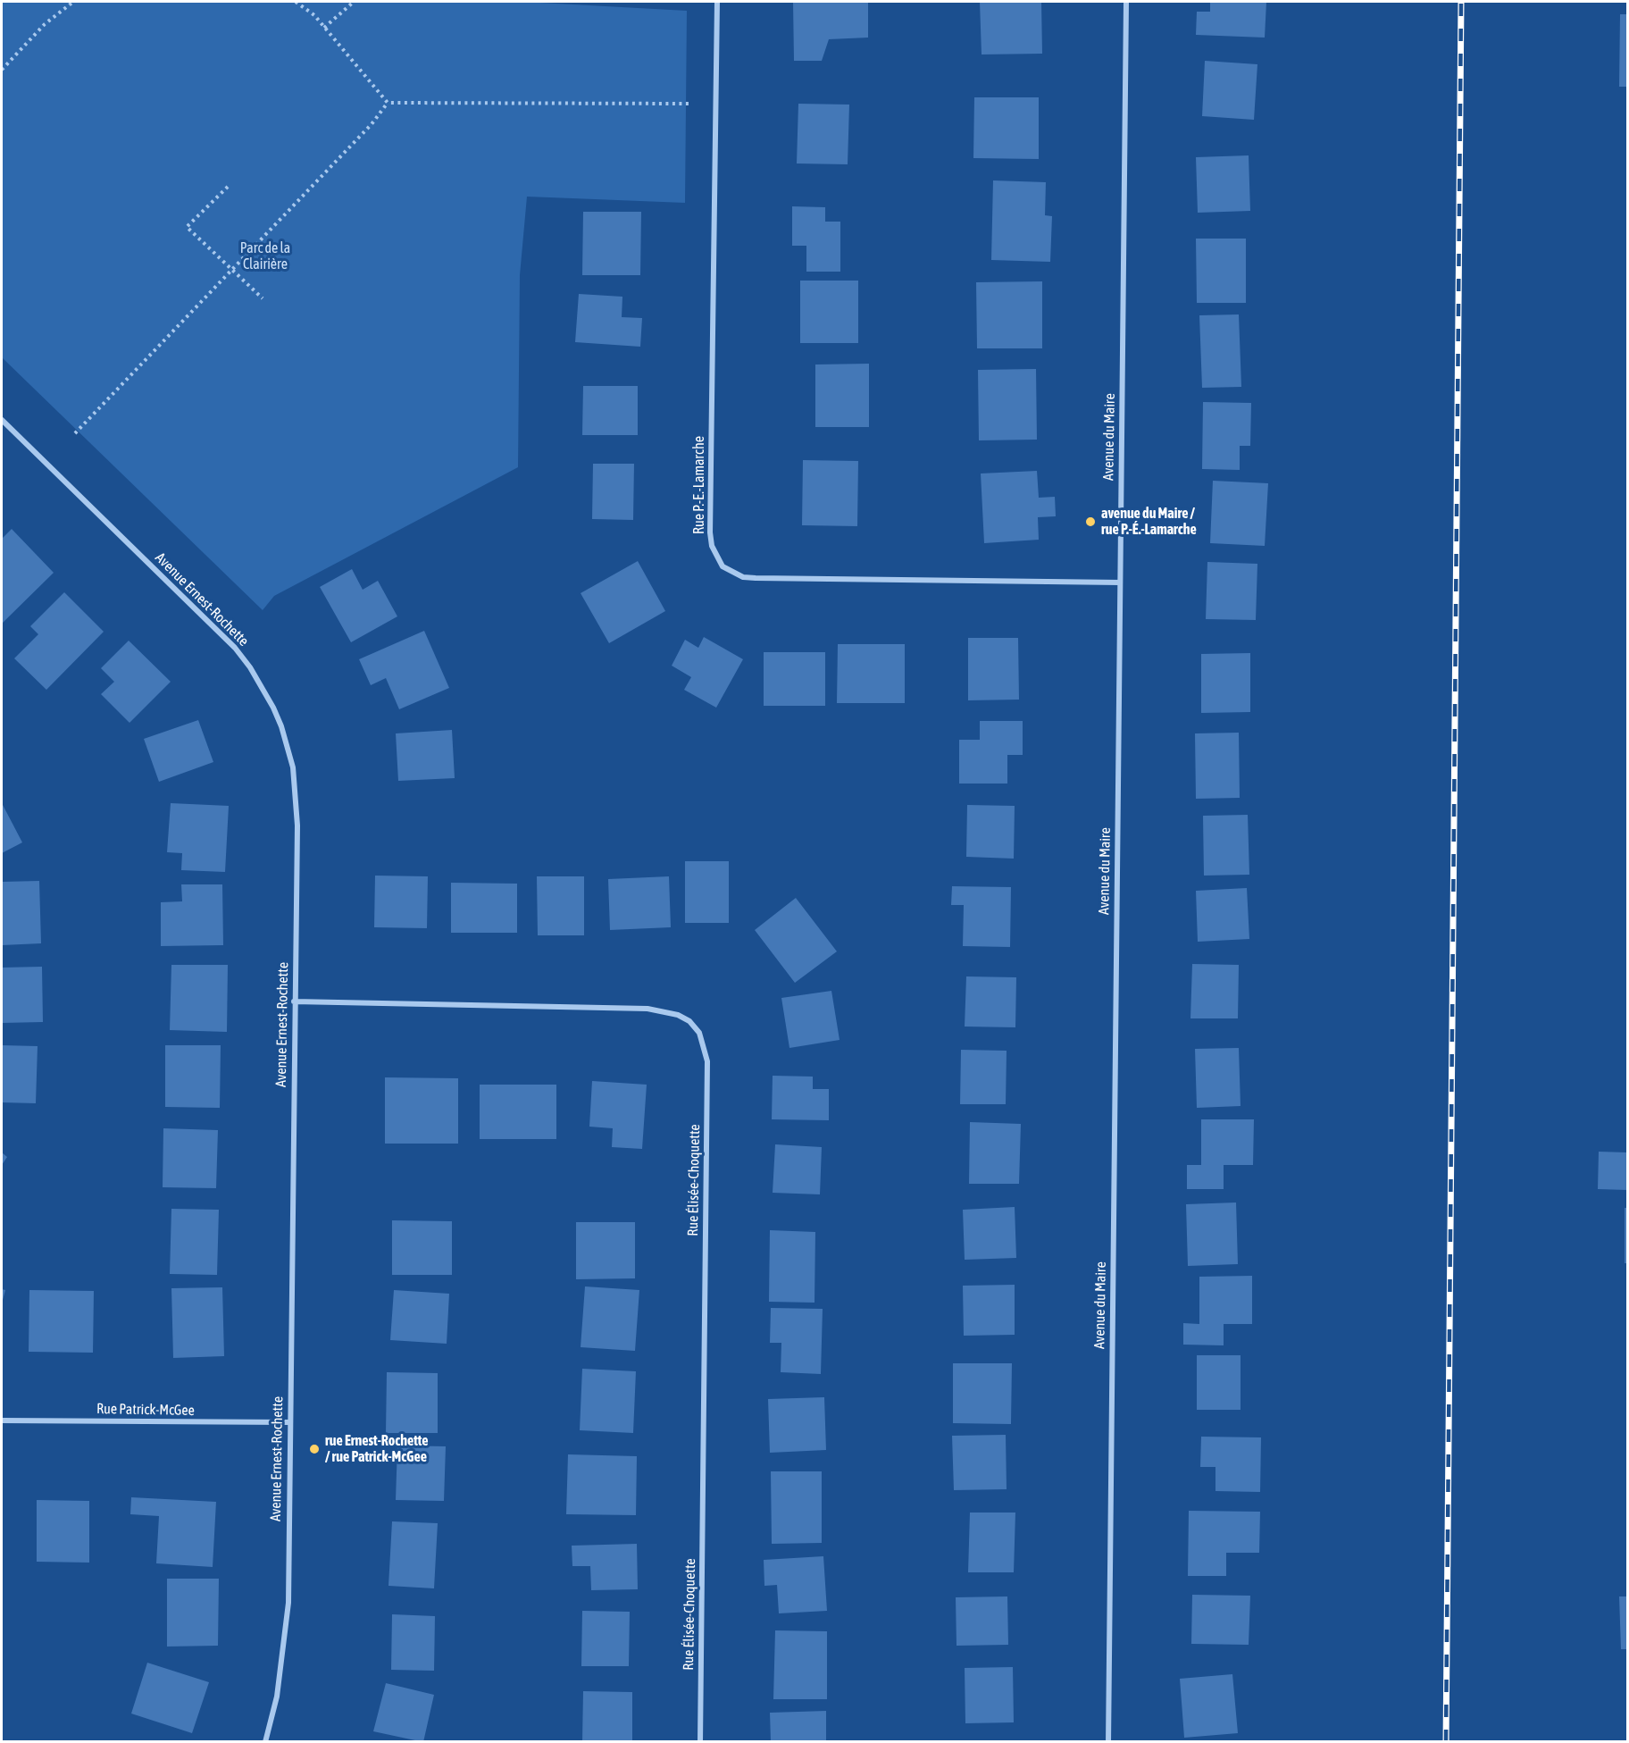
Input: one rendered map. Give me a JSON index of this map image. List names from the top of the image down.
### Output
{
  "streets": {
    "street": [
      "Avenue du Maire",
      "Rue P.-E.-Lamarche",
      "Avenue Ernest-Rochette",
      "Rue Élisée-Choquette",
      "Rue Patrick-McGee"
    ]
  },
  "crossings": [
    ["Avenue du Maire", "Rue P.-E.-Lamarche"],
    ["Avenue Ernest-Rochette", "Rue Élisée-Choquette"],
    ["Avenue Ernest-Rochette", "Rue Patrick-McGee"]
  ],
  "parks": ["Parc de la Clairière"],
  "places": ["avenue du Maire / rue P.-É.-Lamarche", "rue Ernest-Rochette / rue Patrick-McGee"]
}
